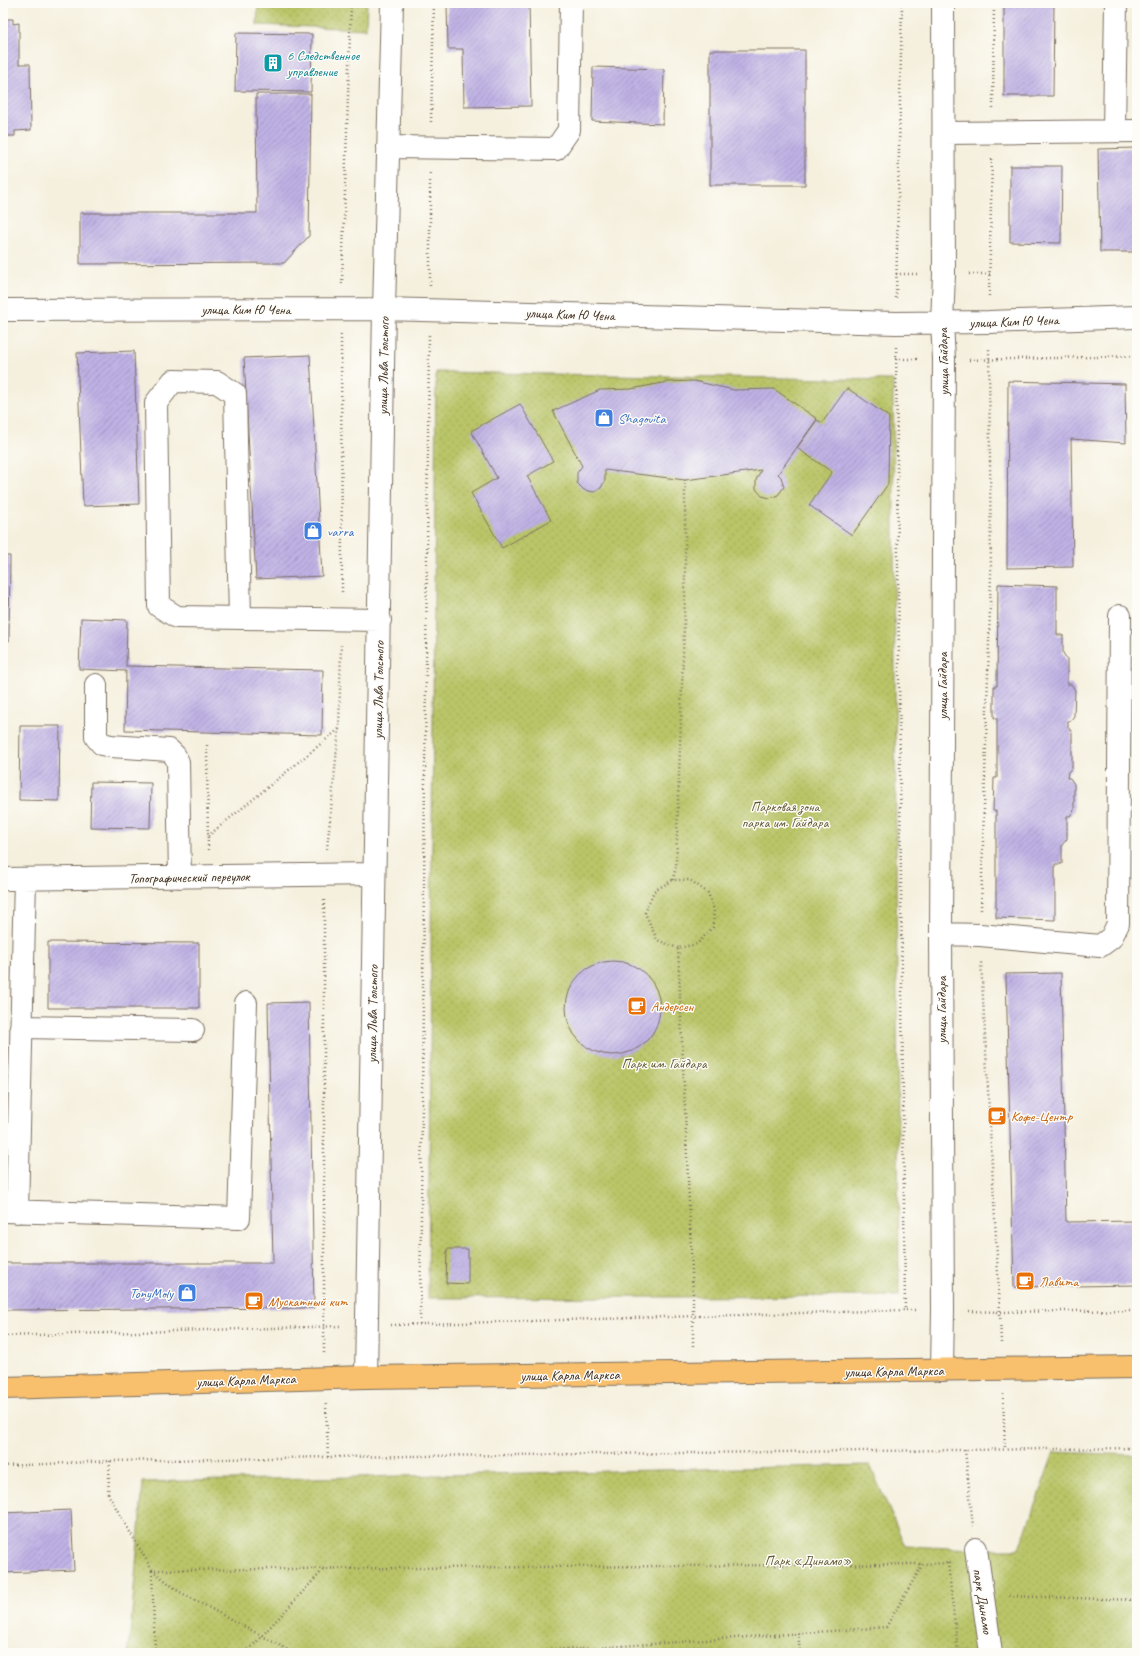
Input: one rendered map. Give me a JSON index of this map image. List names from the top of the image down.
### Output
{
  "streets": {
    "main road": ["улица Карла Маркса"],
    "street": [
      "улица Ким Ю Чена",
      "улица Гайдара",
      "улица Льва Толстого",
      "Топографический переулок",
      "парк Динамо"
    ]
  },
  "crossings": [
    ["улица Ким Ю Чена", "улица Гайдара"],
    ["улица Ким Ю Чена", "улица Льва Толстого"],
    ["улица Гайдара", "улица Карла Маркса"],
    ["улица Льва Толстого", "Топографический переулок"],
    ["улица Льва Толстого", "улица Карла Маркса"]
  ],
  "parks": ["Парковая зона парка им. Гайдара", "Парк им. Гайдара", "Парк «Динамо»"],
  "places": {
    "building": ["6 Следственное управление"],
    "shop": ["Shagovita", "varra", "TonyMoly"],
    "cafe": [
      "Андерсен",
      "Кофе-Центр",
      "Лавита",
      "Мускатный кит"
    ]
  }
}
